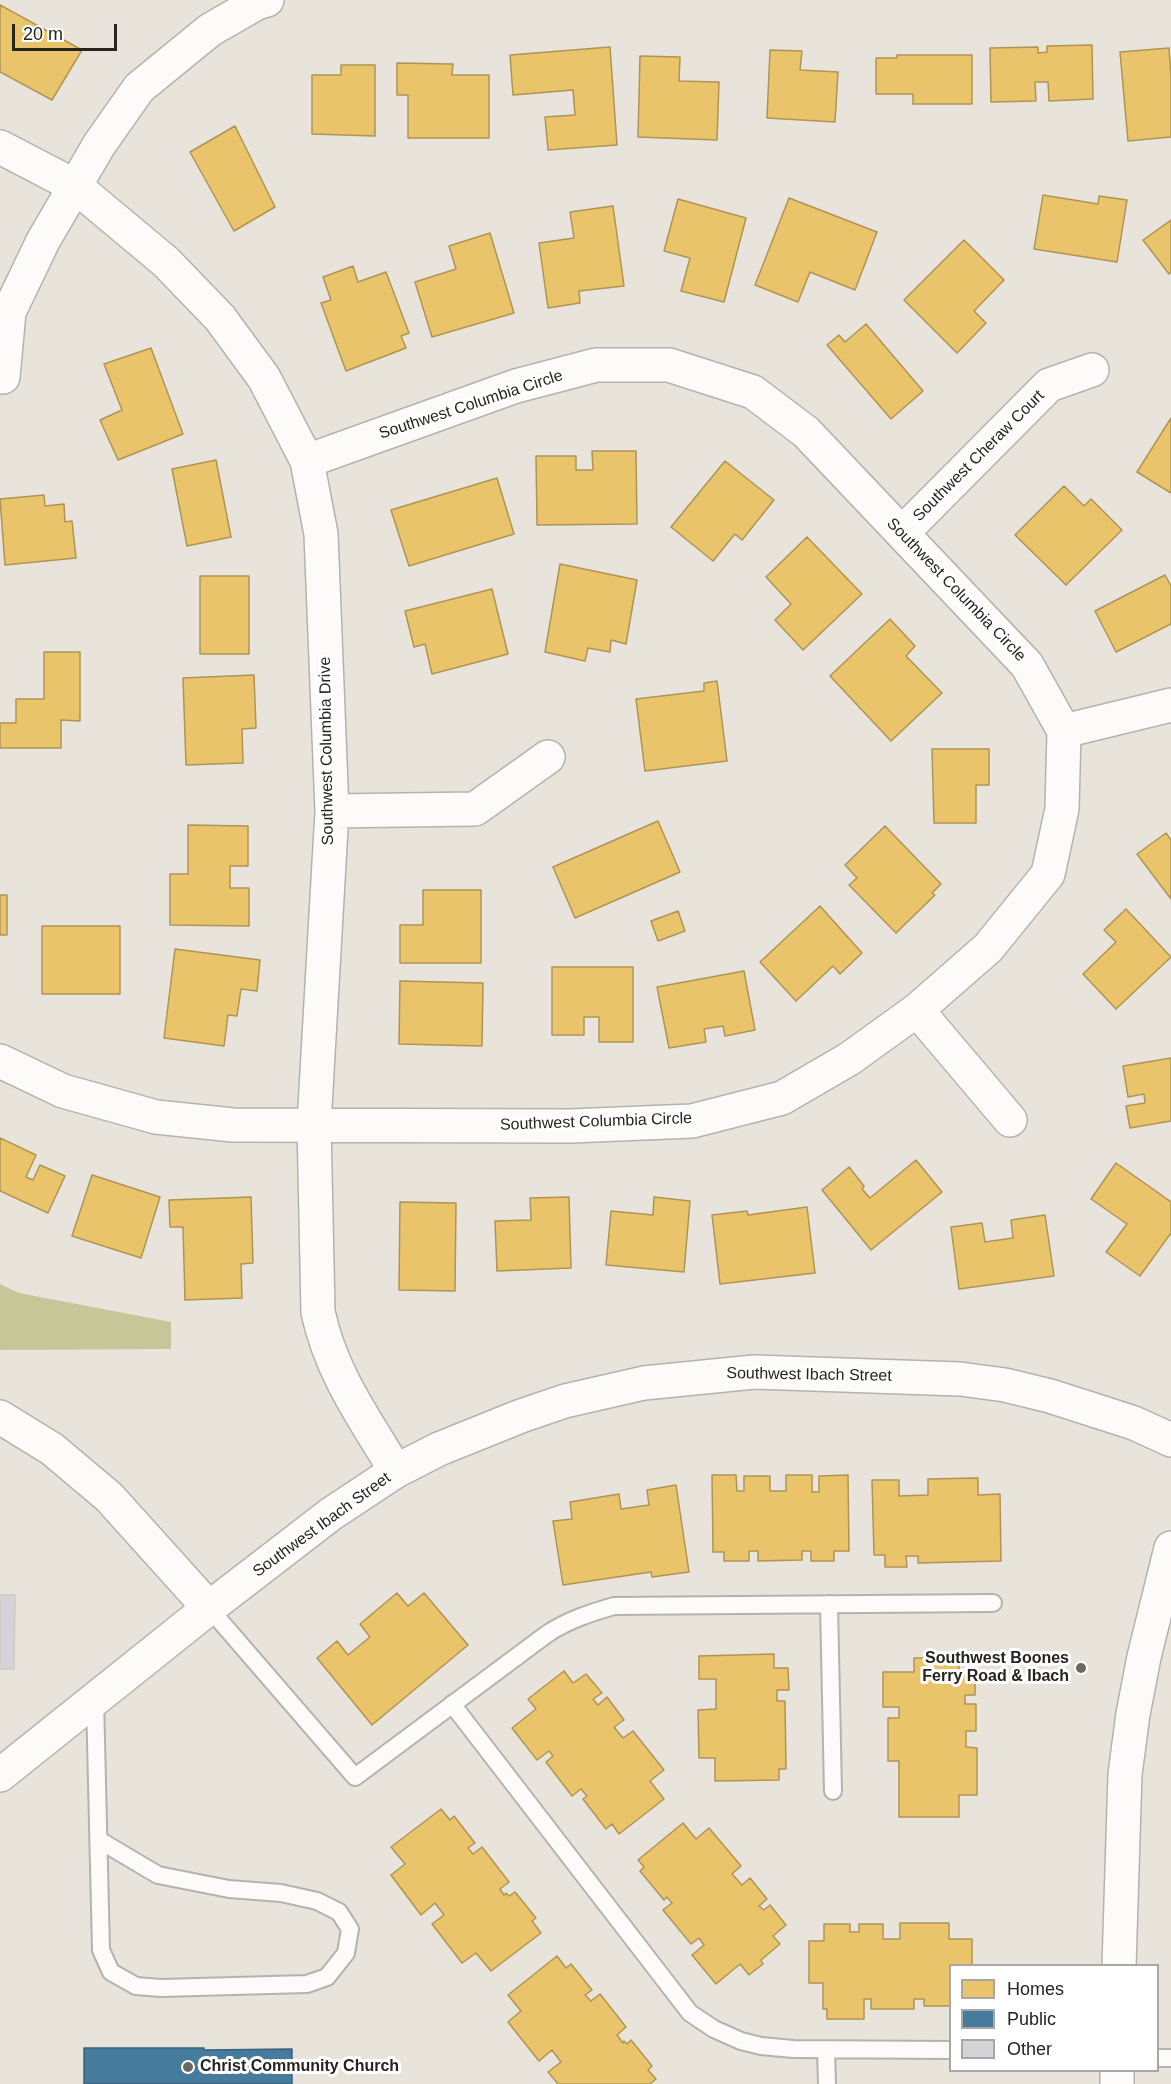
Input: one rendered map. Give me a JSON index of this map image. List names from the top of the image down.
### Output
{
  "streets": {
    "street": [
      "Southwest Columbia Circle",
      "Southwest Cheraw Court",
      "Southwest Columbia Drive",
      "Southwest Ibach Street"
    ]
  },
  "crossings": [
    ["Southwest Columbia Circle", "Southwest Cheraw Court"],
    ["Southwest Columbia Circle", "Southwest Columbia Drive"],
    ["Southwest Columbia Drive", "Southwest Ibach Street"]
  ],
  "places": ["Southwest Boones Ferry Road & Ibach", "Christ Community Church"],
  "legend": ["Homes", "Public", "Other"],
  "scale_bar": "20 m"
}
